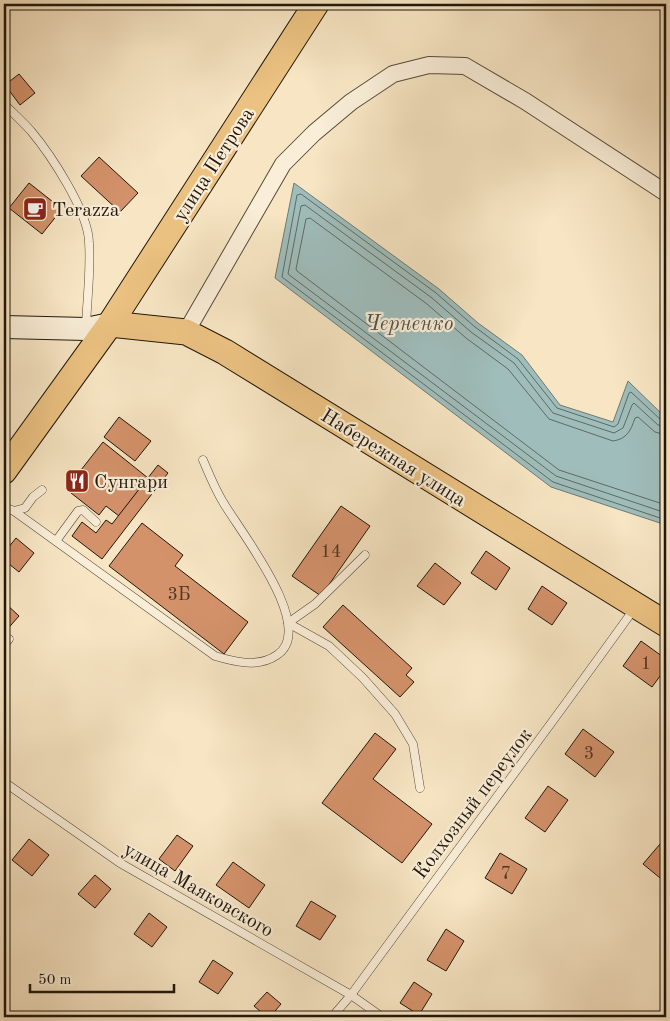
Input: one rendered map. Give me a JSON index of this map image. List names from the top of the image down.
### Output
{
  "streets": {
    "main road": ["улица Петрова", "Набережная улица"],
    "lane": ["Колхозный переулок", "улица Маяковского"]
  },
  "crossings": [
    ["улица Петрова", "Набережная улица"],
    ["Набережная улица", "Колхозный переулок"],
    ["Колхозный переулок", "улица Маяковского"]
  ],
  "water": ["Черненко"],
  "places": {
    "cafe": ["Terazza"],
    "restaurant": ["Сунгари"]
  },
  "house_numbers": [
    "14",
    "3Б",
    "1",
    "3",
    "7"
  ],
  "scale_bar": "50 m"
}
